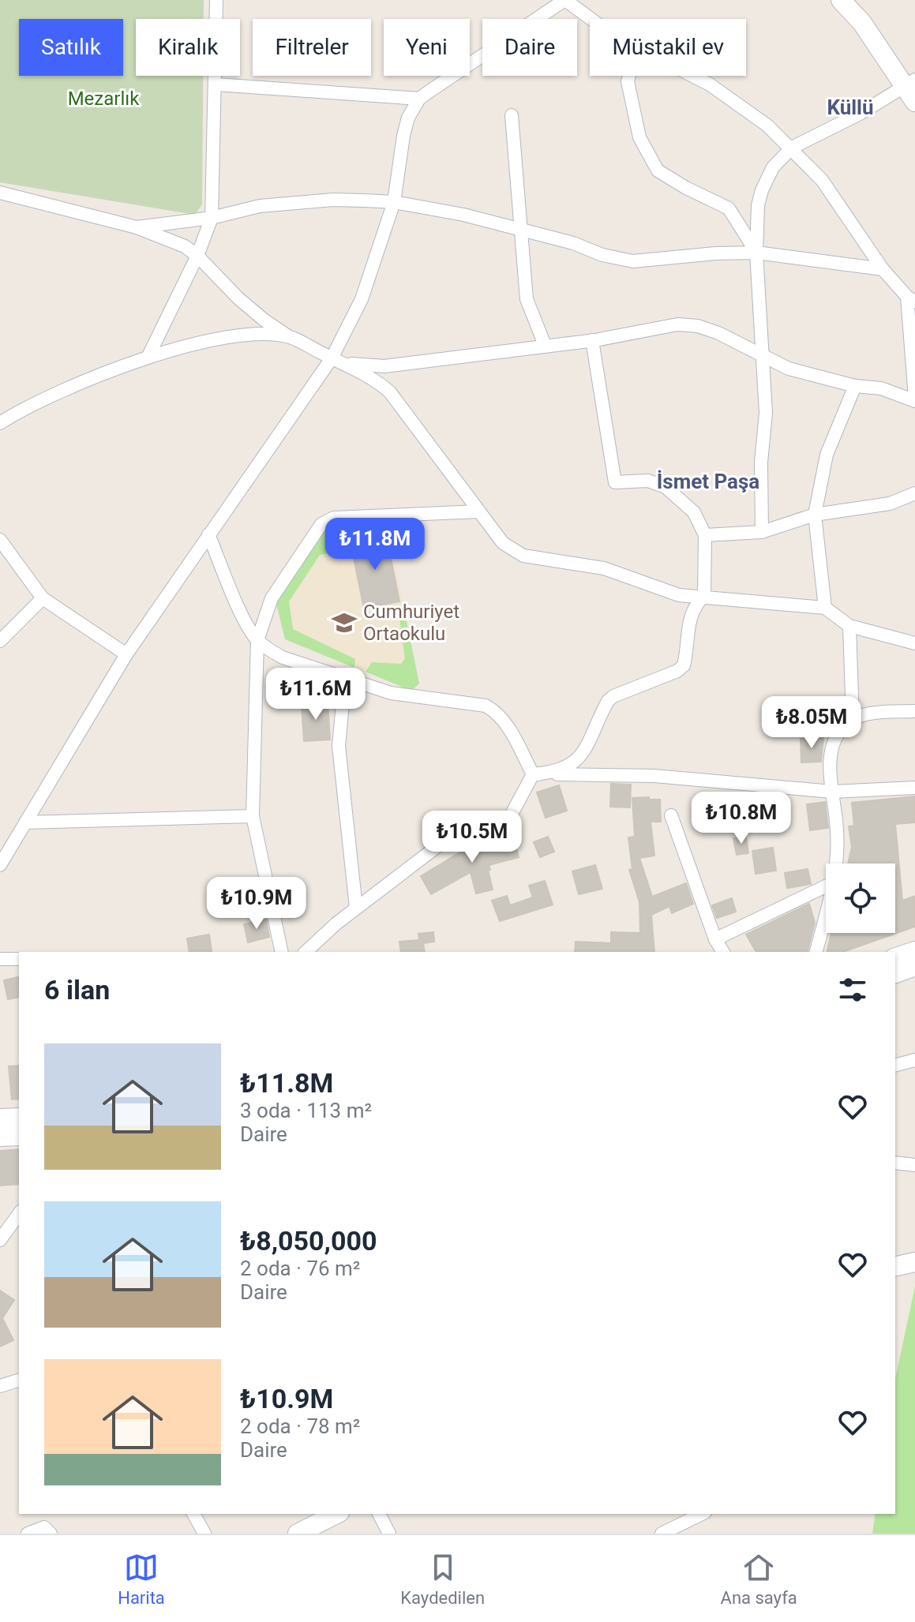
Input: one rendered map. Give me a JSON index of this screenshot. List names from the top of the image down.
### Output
{
  "districts": ["Küllü", "İsmet Paşa"],
  "parks": ["Mezarlık"],
  "places": {
    "school or university": ["Cumhuriyet Ortaokulu"]
  },
  "page": {
    "chip": [
      "Satılık",
      "Kiralık",
      "Filtreler",
      "Yeni",
      "Daire",
      "Müstakil ev"
    ],
    "price": [
      "₺11.8M",
      "₺11.6M",
      "₺8.05M",
      "₺10.8M",
      "₺10.5M",
      "₺10.9M"
    ],
    "heading": "6 ilan",
    "list": [
      {
        "name": "₺11.8M",
        "note": "3 oda · 113 m² · Daire"
      },
      {
        "name": "₺8,050,000",
        "note": "2 oda · 76 m² · Daire"
      },
      {
        "name": "₺10.9M",
        "note": "2 oda · 78 m² · Daire"
      }
    ],
    "tabs": ["Harita", "Kaydedilen", "Ana sayfa"]
  }
}
